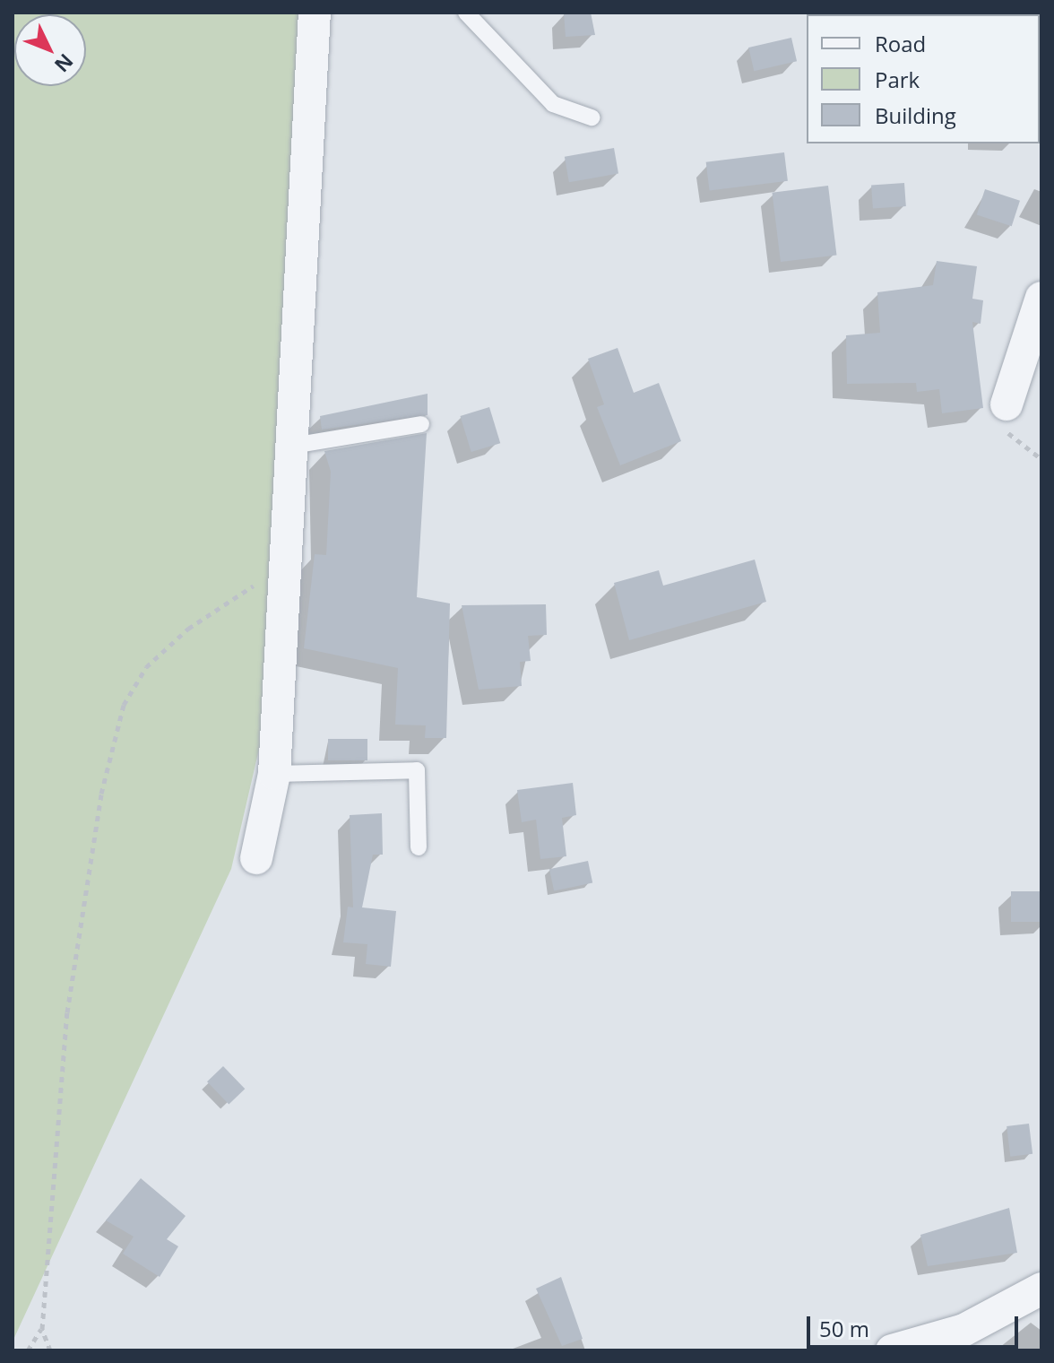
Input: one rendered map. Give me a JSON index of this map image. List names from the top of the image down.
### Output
{
  "legend": ["Road", "Park", "Building"],
  "scale_bar": "50 m",
  "north": "bottom right"
}
